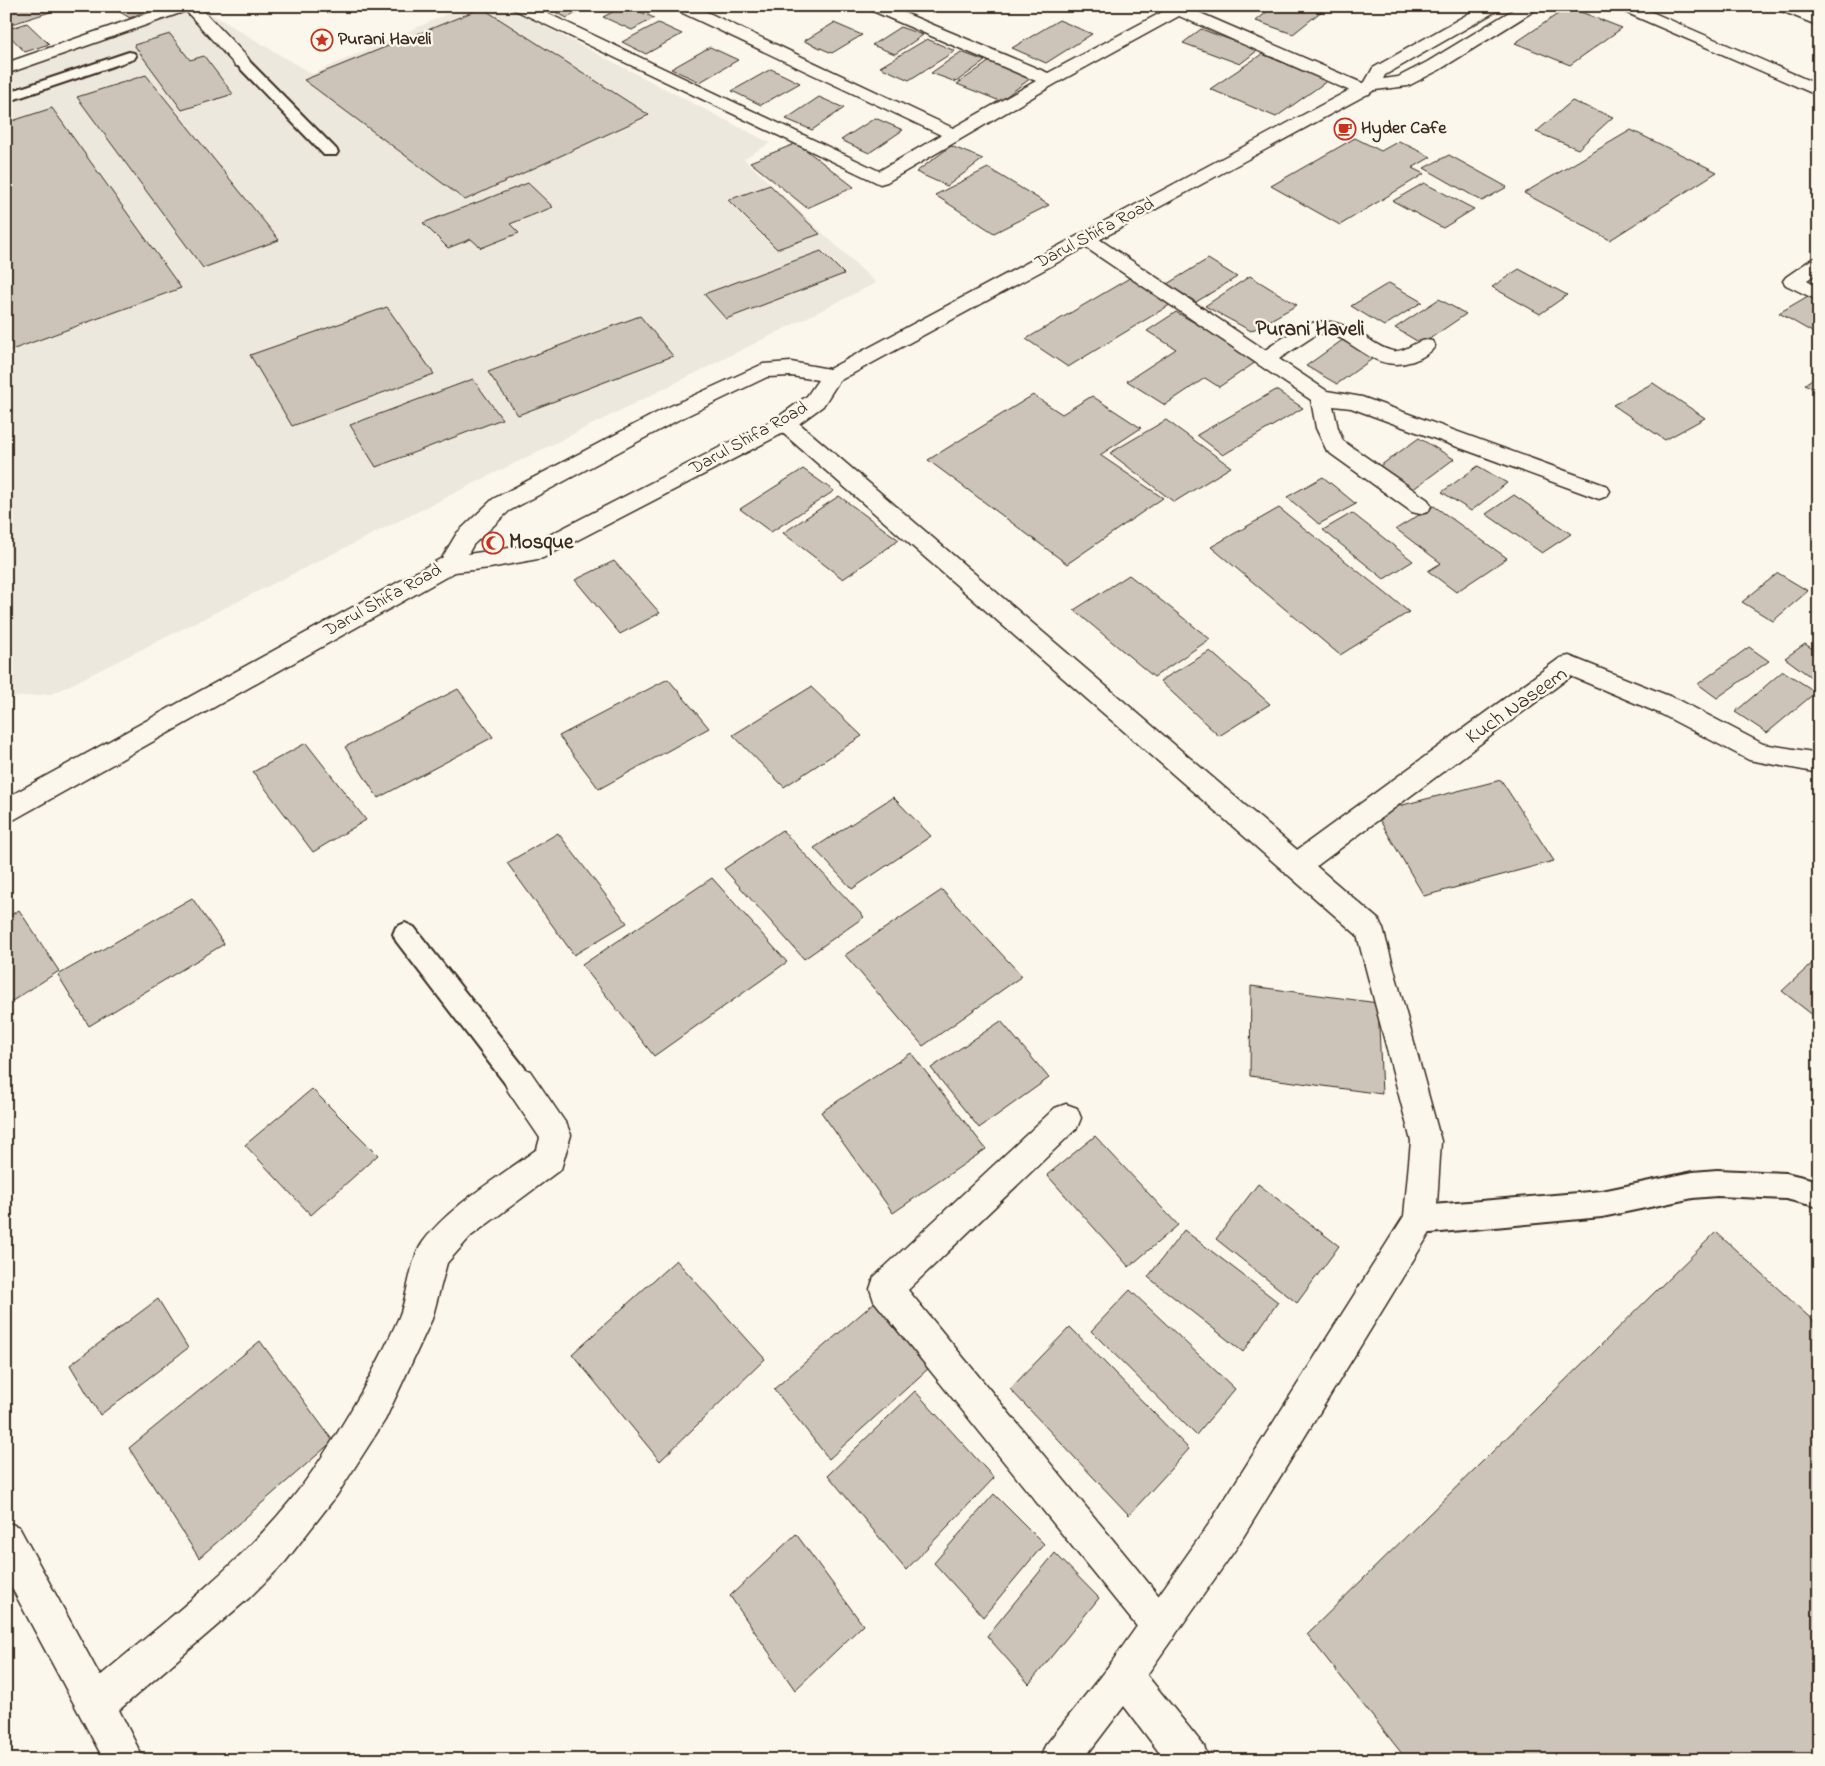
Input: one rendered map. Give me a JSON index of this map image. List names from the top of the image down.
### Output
{
  "streets": {
    "street": ["Darul Shifa Road", "Kuch Naseem"]
  },
  "districts": ["Purani Haveli"],
  "places": {
    "place": ["Purani Haveli"],
    "cafe": ["Hyder Cafe"],
    "mosque": ["Mosque"]
  }
}
